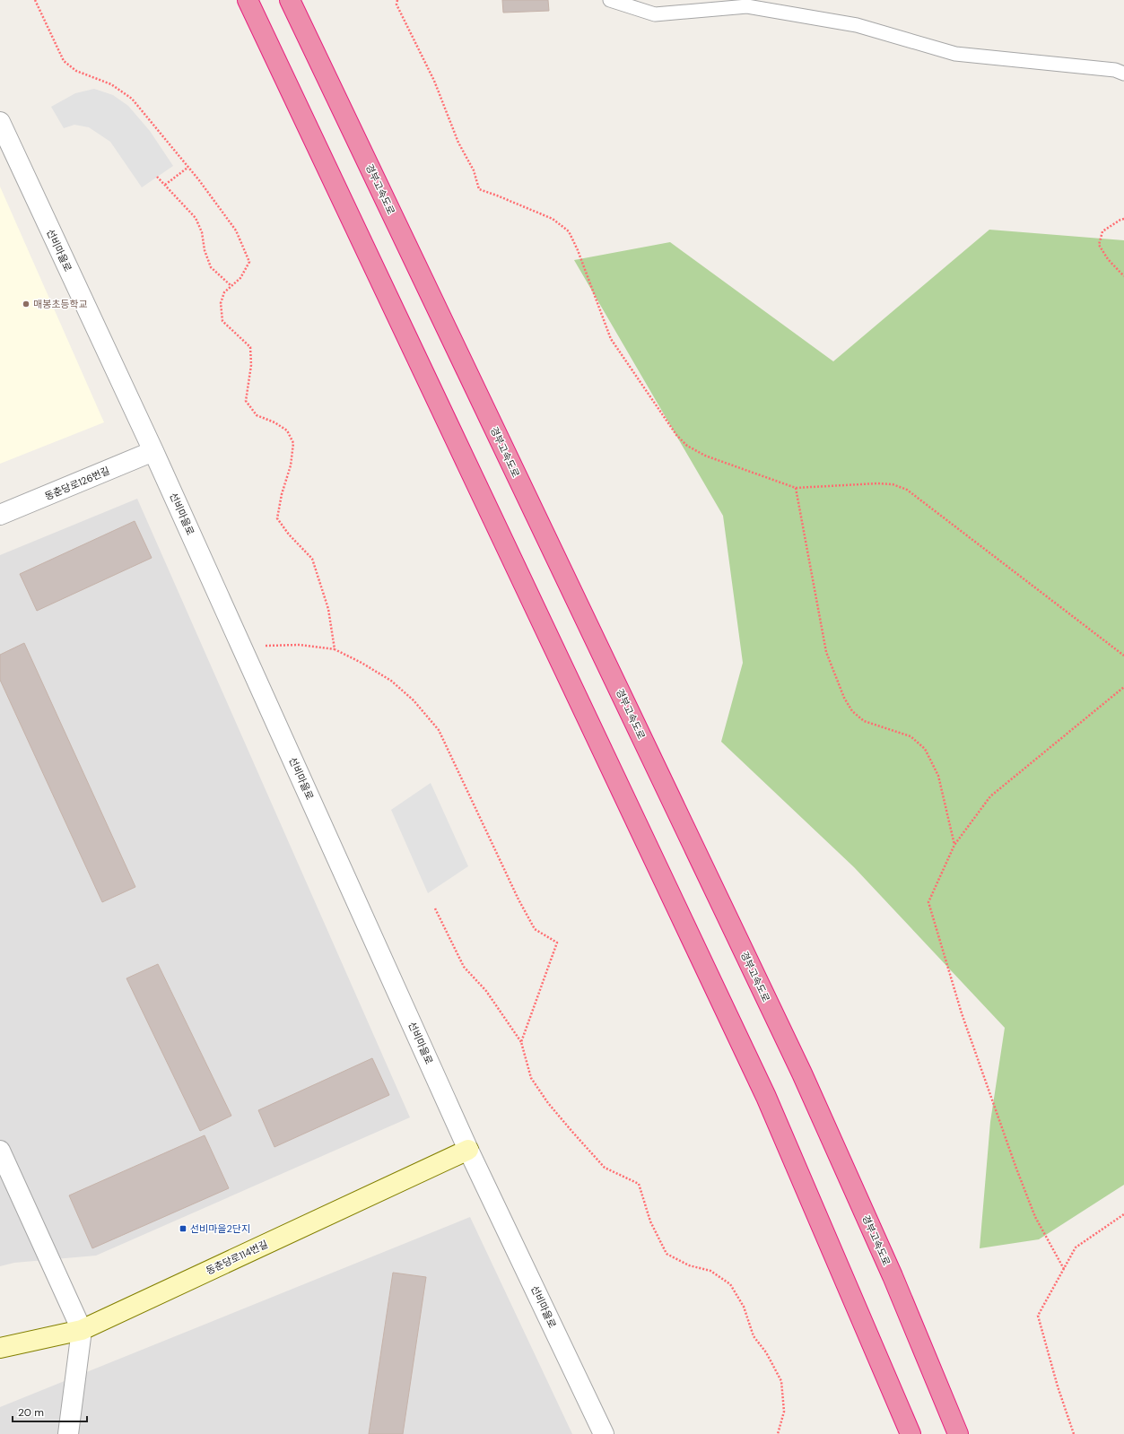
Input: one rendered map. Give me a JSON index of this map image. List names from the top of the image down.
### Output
{
  "streets": {
    "highway": ["경부고속도로"],
    "main road": ["동춘당로114번길"],
    "street": ["선비마을로", "동춘당로126번길"]
  },
  "crossings": [
    ["선비마을로", "동춘당로126번길"],
    ["선비마을로", "동춘당로114번길"]
  ],
  "places": {
    "other": ["매봉초등학교"],
    "transit": ["선비마을2단지"]
  },
  "scale_bar": "20 m"
}
